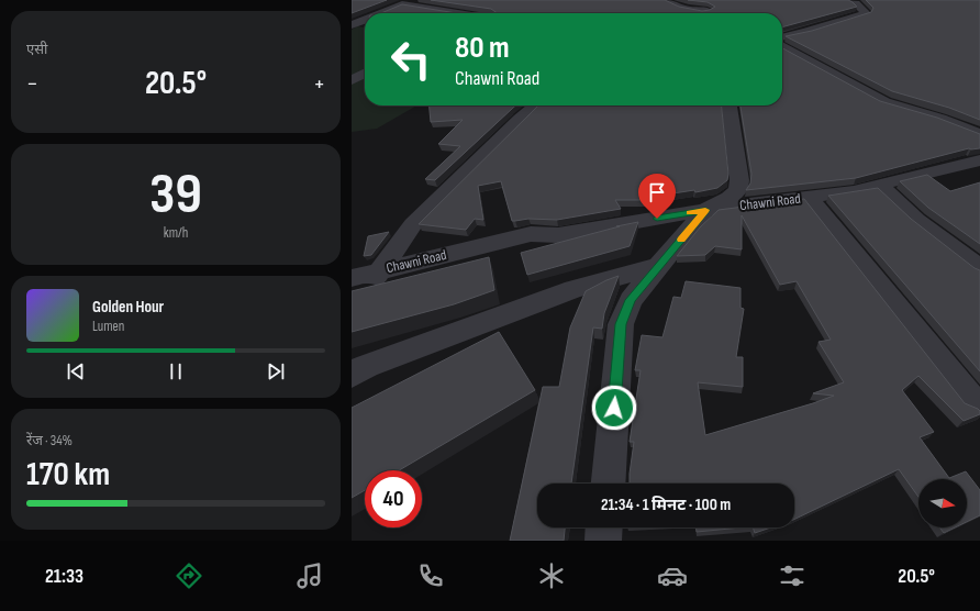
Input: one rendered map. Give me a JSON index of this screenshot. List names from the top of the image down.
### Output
{
  "streets": {
    "street": ["Chawni Road"]
  },
  "north": "right",
  "page": {
    "tile": [
      "एसी",
      ["39", "km/h"],
      ["रेंज · 34%", "170 km"]
    ],
    "turn": ["80 m", "Chawni Road"],
    "heat": ["−", "20.5°", "+"],
    "song": ["Golden Hour", "Lumen"],
    "limit": "40",
    "trip": "21:34 · 1 मिनट · 100 m",
    "tabs": ["21:33", "20.5°"]
  }
}
